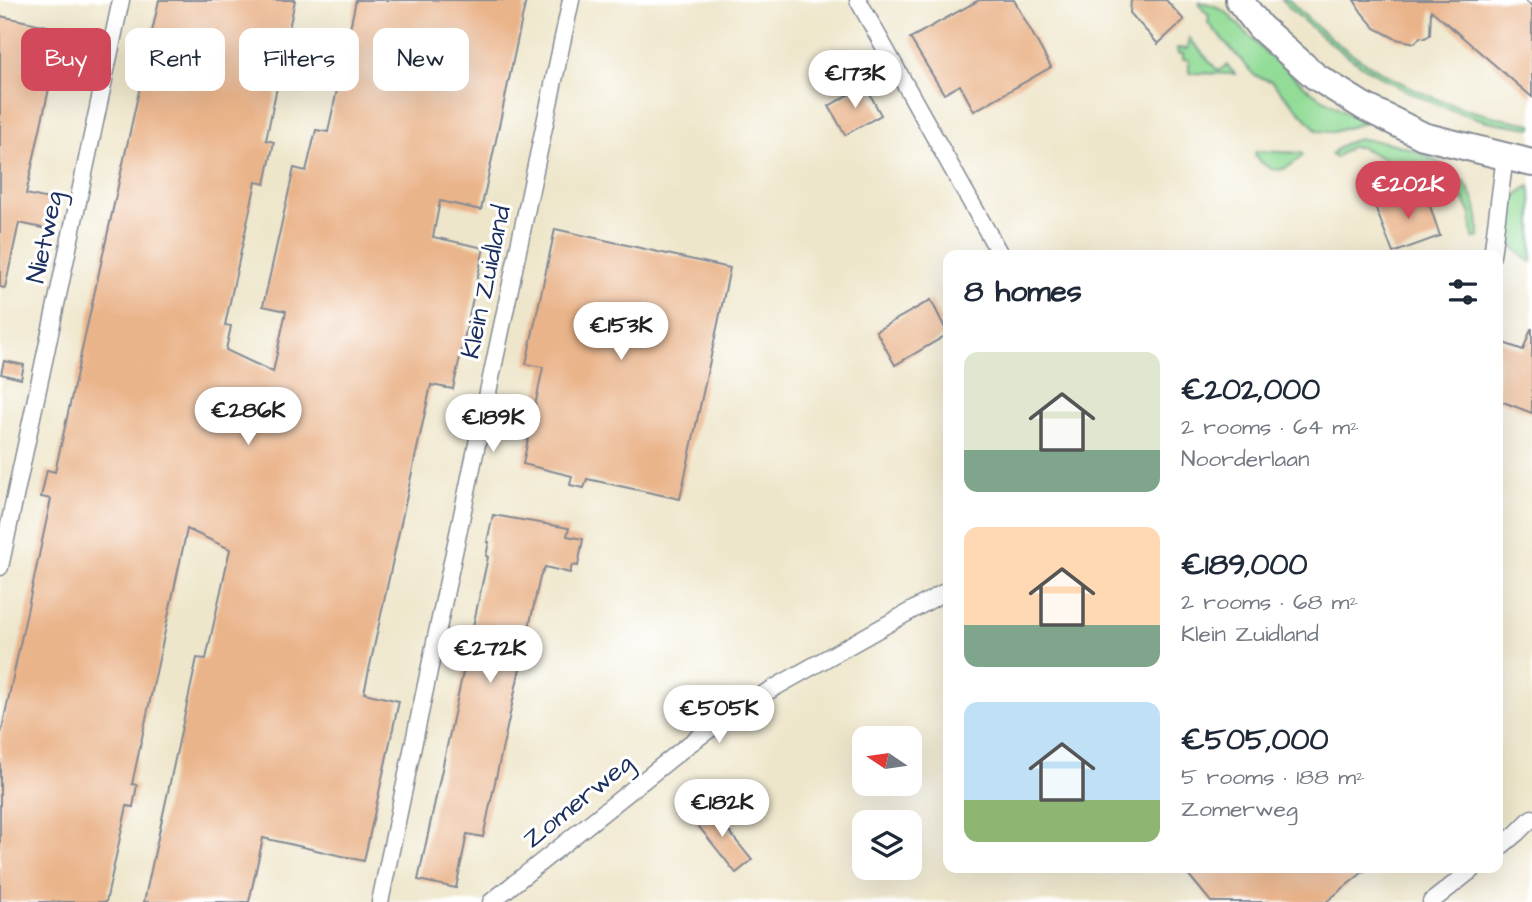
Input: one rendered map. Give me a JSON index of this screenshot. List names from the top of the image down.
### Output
{
  "streets": {
    "street": ["Nietweg", "Klein Zuidland", "Zomerweg"]
  },
  "north": "left",
  "page": {
    "chip": [
      "Buy",
      "Rent",
      "Filters",
      "New"
    ],
    "price": [
      "€173K",
      "€202K",
      "€153K",
      "€286K",
      "€189K",
      "€272K",
      "€505K",
      "€182K"
    ],
    "heading": "8 homes",
    "list": [
      {
        "name": "€202,000",
        "note": "2 rooms · 64 m² · Noorderlaan"
      },
      {
        "name": "€189,000",
        "note": "2 rooms · 68 m² · Klein Zuidland"
      },
      {
        "name": "€505,000",
        "note": "5 rooms · 188 m² · Zomerweg"
      }
    ]
  }
}
